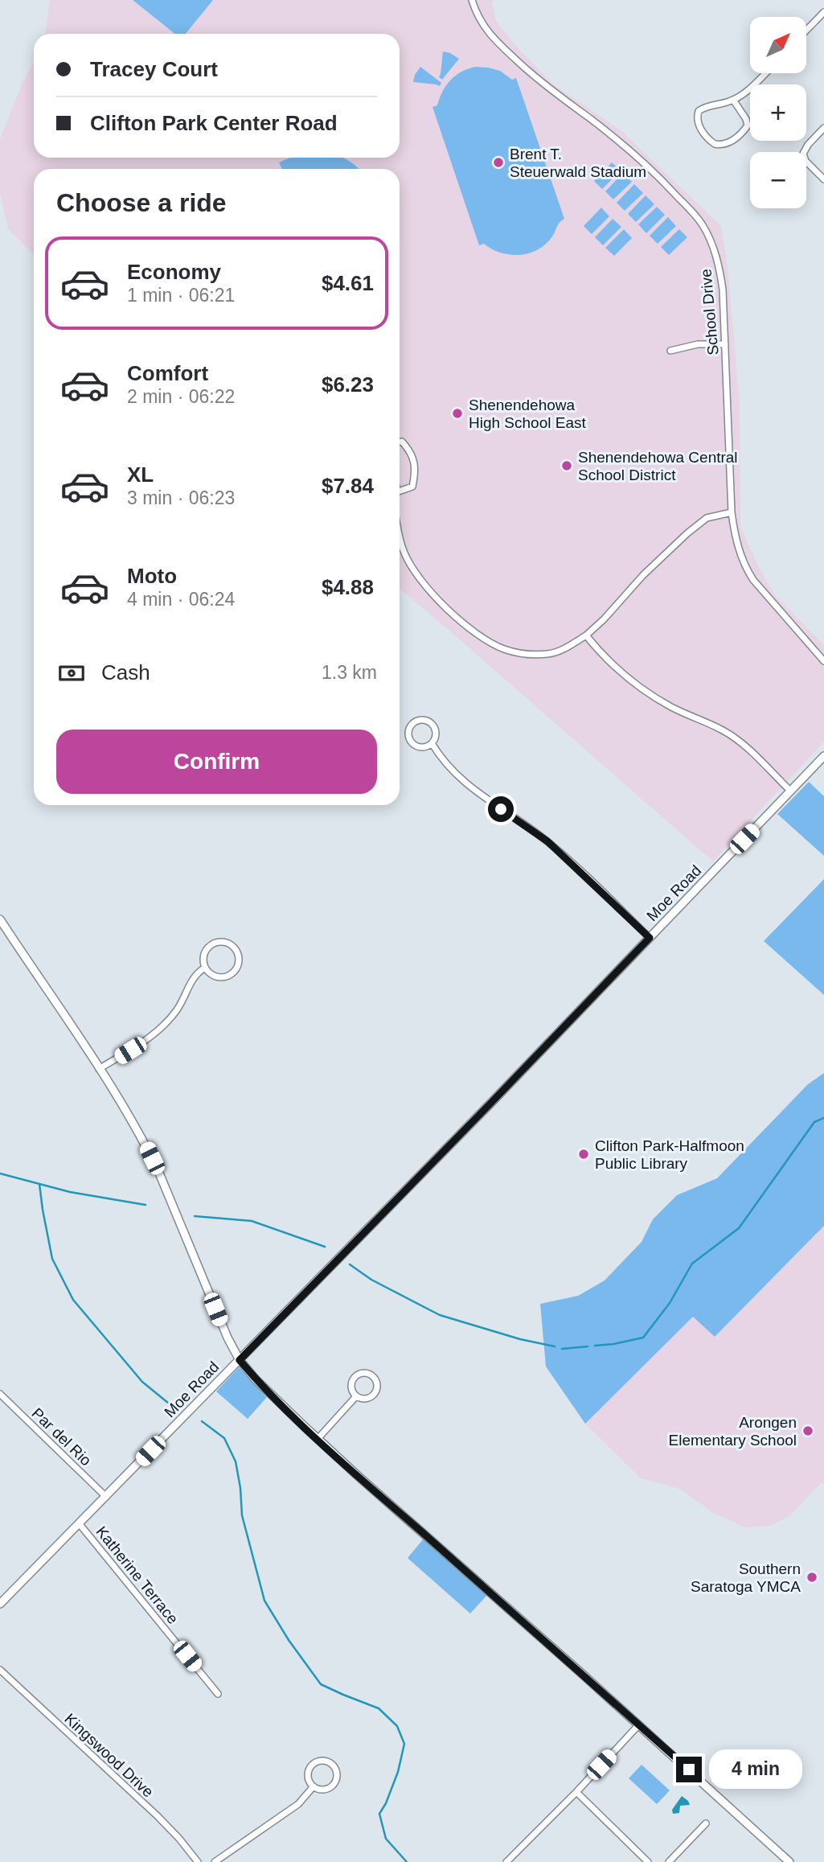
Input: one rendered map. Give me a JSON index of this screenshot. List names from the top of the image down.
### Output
{
  "streets": {
    "street": [
      "School Drive",
      "Moe Road",
      "Par del Rio",
      "Katherine Terrace",
      "Kingswood Drive"
    ]
  },
  "crossings": [
    ["Moe Road", "Par del Rio"],
    ["Moe Road", "Katherine Terrace"]
  ],
  "places": [
    "Brent T. Steuerwald Stadium",
    "Shenendehowa High School East",
    "Shenendehowa Central School District",
    "Clifton Park-Halfmoon Public Library",
    "Arongen Elementary School",
    "Southern Saratoga YMCA"
  ],
  "north": "top right",
  "page": {
    "map_buttons": ["+", "−"],
    "banner": ["Tracey Court", "Clifton Park Center Road"],
    "heading": "Choose a ride",
    "list": [
      {
        "name": "Economy",
        "note": "1 min · 06:21",
        "value": "$4.61"
      },
      {
        "name": "Comfort",
        "note": "2 min · 06:22",
        "value": "$6.23"
      },
      {
        "name": "XL",
        "note": "3 min · 06:23",
        "value": "$7.84"
      },
      {
        "name": "Moto",
        "note": "4 min · 06:24",
        "value": "$4.88"
      }
    ],
    "pay": ["Cash", "1.3 km"],
    "buttons": "Confirm",
    "bubble": "4 min"
  }
}
